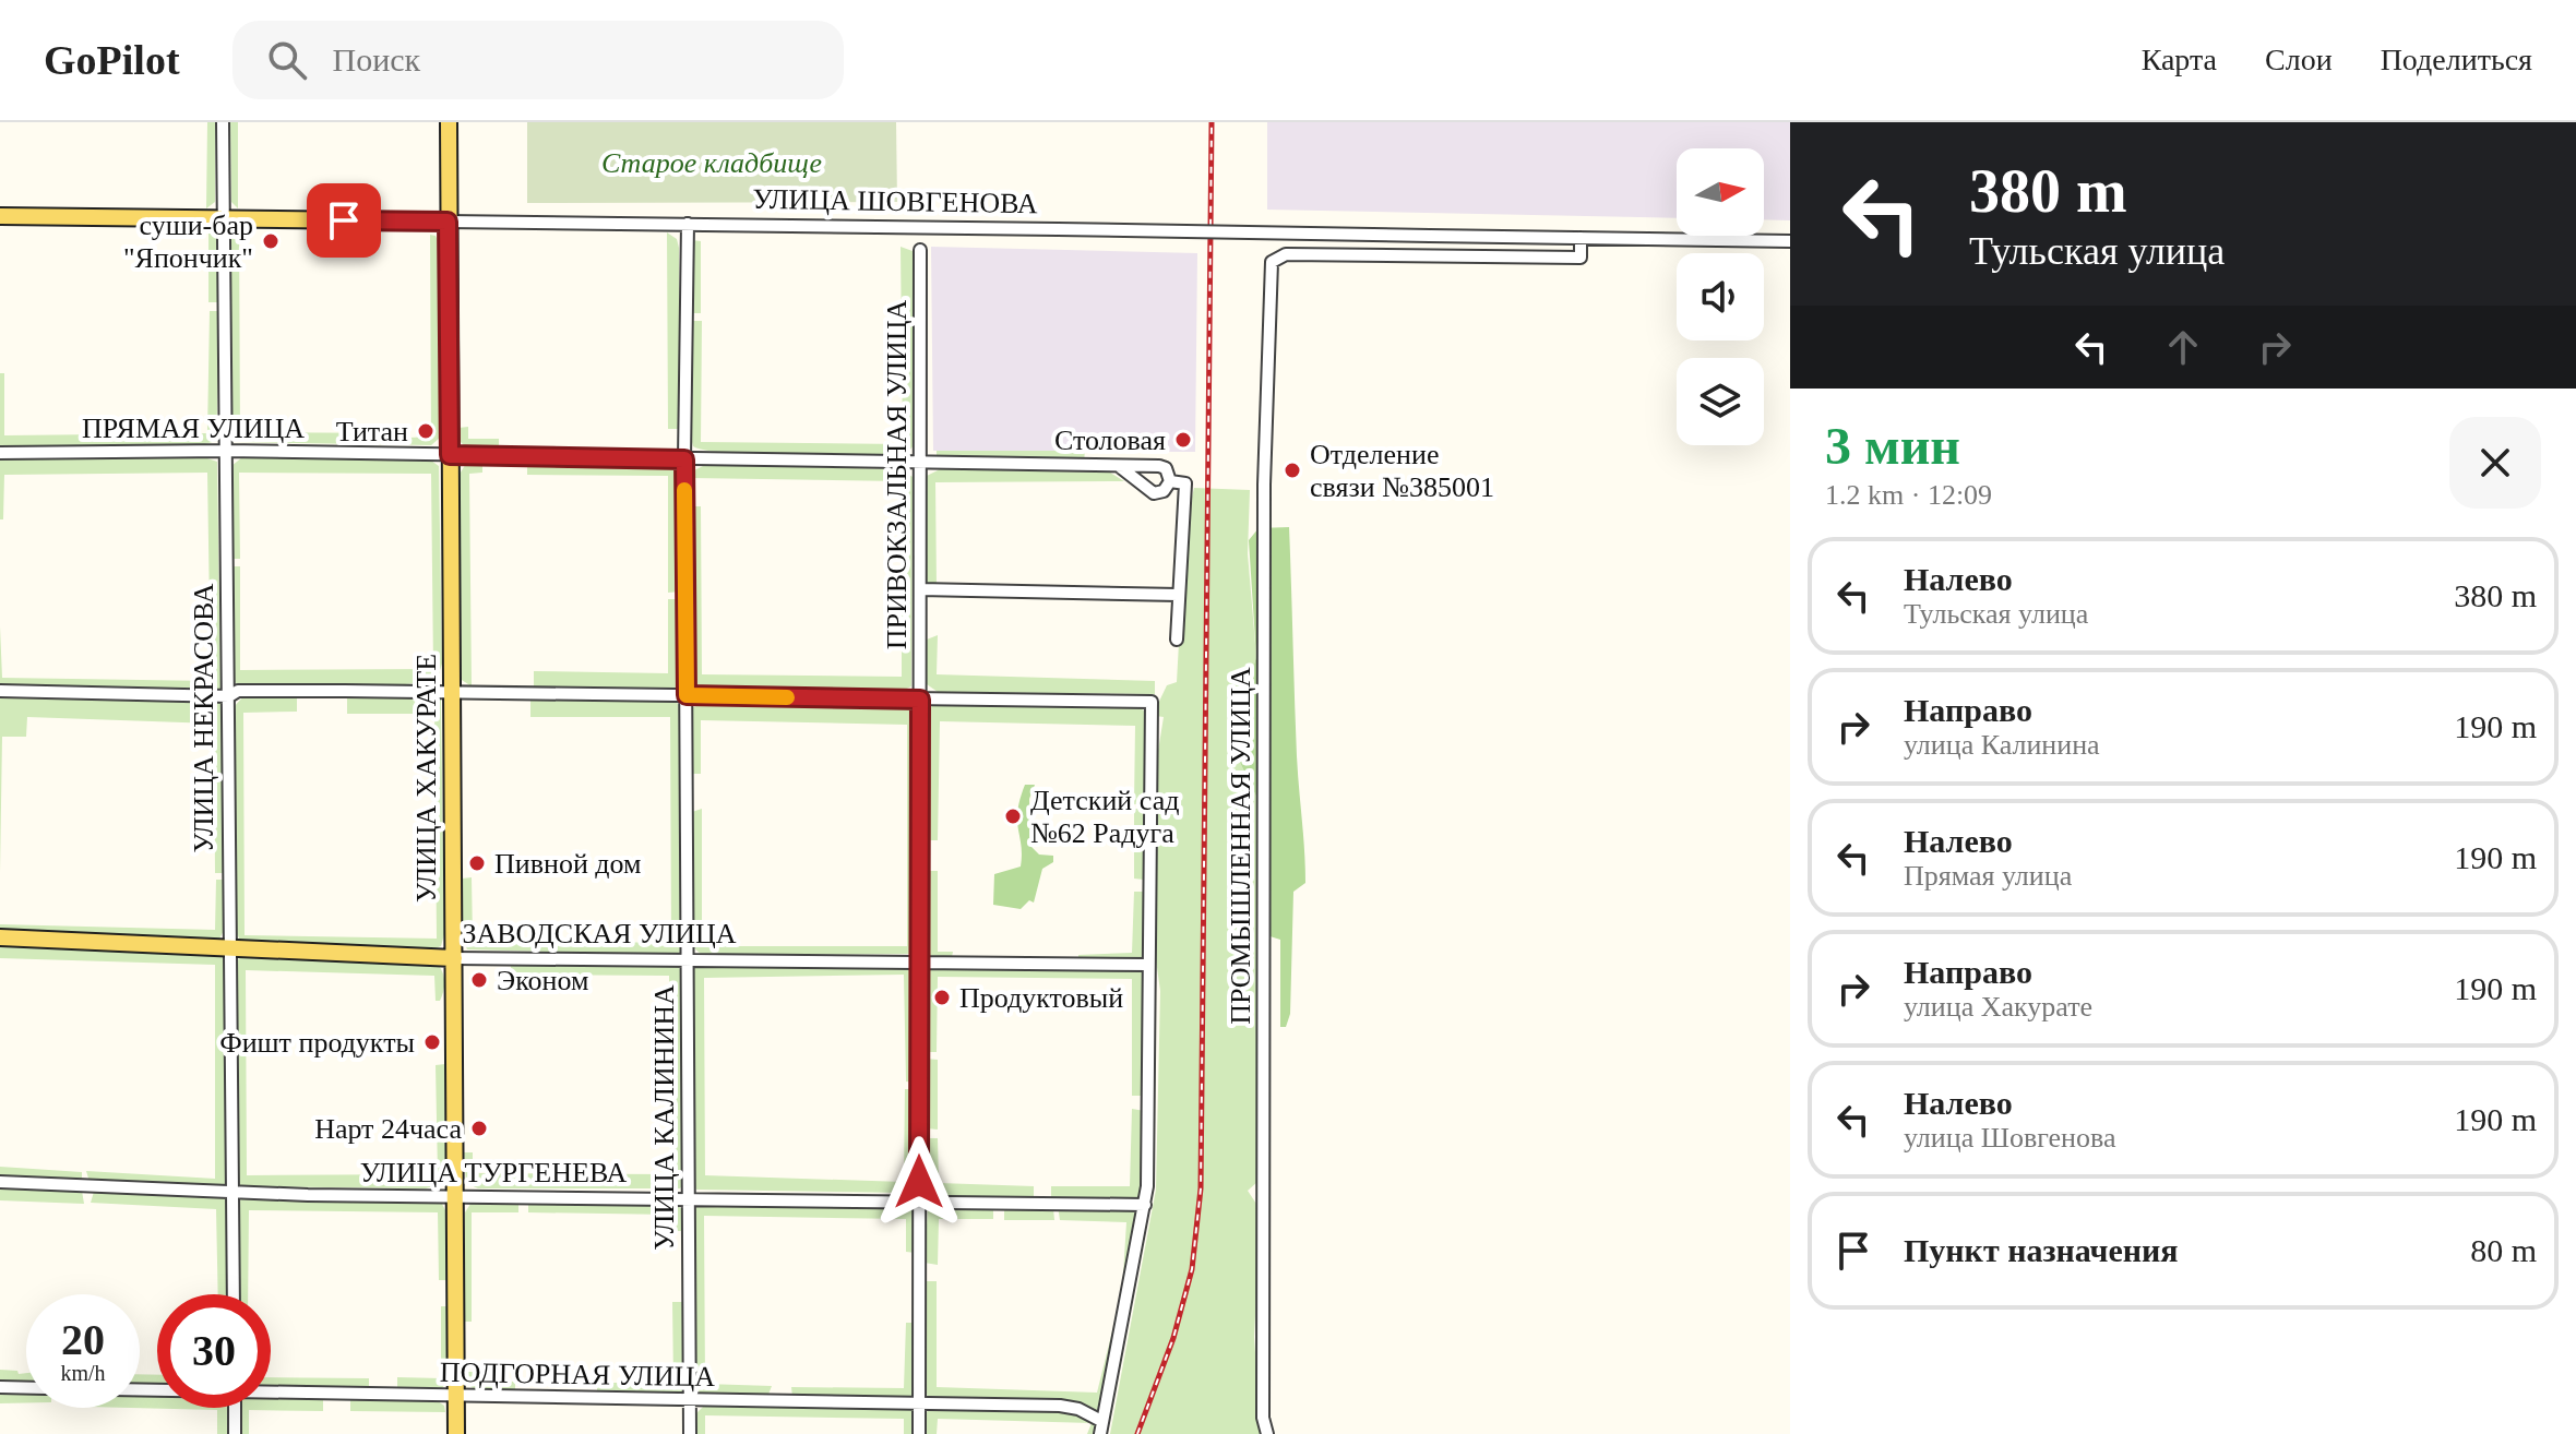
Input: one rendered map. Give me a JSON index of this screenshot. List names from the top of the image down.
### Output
{
  "streets": {
    "main road": ["УЛИЦА ШОВГЕНОВА", "УЛИЦА ХАКУРАТЕ", "ЗАВОДСКАЯ УЛИЦА"],
    "street": [
      "ПРЯМАЯ УЛИЦА",
      "ПРИВОКЗАЛЬНАЯ УЛИЦА",
      "УЛИЦА НЕКРАСОВА",
      "ПРОМЫШЛЕННАЯ УЛИЦА",
      "УЛИЦА КАЛИНИНА",
      "УЛИЦА ТУРГЕНЕВА",
      "ПОДГОРНАЯ УЛИЦА"
    ]
  },
  "crossings": [
    ["УЛИЦА ШОВГЕНОВА", "УЛИЦА НЕКРАСОВА"],
    ["УЛИЦА ШОВГЕНОВА", "УЛИЦА ХАКУРАТЕ"],
    ["УЛИЦА ШОВГЕНОВА", "ПРОМЫШЛЕННАЯ УЛИЦА"],
    ["УЛИЦА ШОВГЕНОВА", "УЛИЦА КАЛИНИНА"],
    ["ПРЯМАЯ УЛИЦА", "ПРИВОКЗАЛЬНАЯ УЛИЦА"],
    ["ПРЯМАЯ УЛИЦА", "УЛИЦА НЕКРАСОВА"],
    ["ПРЯМАЯ УЛИЦА", "УЛИЦА ХАКУРАТЕ"],
    ["ПРЯМАЯ УЛИЦА", "УЛИЦА КАЛИНИНА"],
    ["ПРИВОКЗАЛЬНАЯ УЛИЦА", "ЗАВОДСКАЯ УЛИЦА"],
    ["ПРИВОКЗАЛЬНАЯ УЛИЦА", "УЛИЦА ТУРГЕНЕВА"],
    ["ПРИВОКЗАЛЬНАЯ УЛИЦА", "ПОДГОРНАЯ УЛИЦА"],
    ["УЛИЦА НЕКРАСОВА", "ЗАВОДСКАЯ УЛИЦА"],
    ["УЛИЦА НЕКРАСОВА", "УЛИЦА ТУРГЕНЕВА"],
    ["УЛИЦА ХАКУРАТЕ", "ЗАВОДСКАЯ УЛИЦА"],
    ["УЛИЦА ХАКУРАТЕ", "УЛИЦА ТУРГЕНЕВА"],
    ["УЛИЦА ХАКУРАТЕ", "ПОДГОРНАЯ УЛИЦА"],
    ["ЗАВОДСКАЯ УЛИЦА", "УЛИЦА КАЛИНИНА"],
    ["УЛИЦА КАЛИНИНА", "УЛИЦА ТУРГЕНЕВА"],
    ["УЛИЦА КАЛИНИНА", "ПОДГОРНАЯ УЛИЦА"]
  ],
  "parks": ["Старое кладбище"],
  "places": [
    "суши-бар \"Япончик\"",
    "Титан",
    "Столовая",
    "Отделение связи №385001",
    "Детский сад №62 Радуга",
    "Пивной дом",
    "Эконом",
    "Продуктовый",
    "Фишт продукты",
    "Нарт 24часа"
  ],
  "north": "right",
  "page": {
    "header": "GoPilot",
    "search": "Поиск",
    "nav": ["Карта", "Слои", "Поделиться"],
    "turn": ["380 m", "Тульская улица"],
    "heading": ["3 мин", "1.2 km · 12:09"],
    "list": [
      {
        "name": "Налево",
        "note": "Тульская улица",
        "value": "380 m"
      },
      {
        "name": "Направо",
        "note": "улица Калинина",
        "value": "190 m"
      },
      {
        "name": "Налево",
        "note": "Прямая улица",
        "value": "190 m"
      },
      {
        "name": "Направо",
        "note": "улица Хакурате",
        "value": "190 m"
      },
      {
        "name": "Налево",
        "note": "улица Шовгенова",
        "value": "190 m"
      },
      {
        "name": "Пункт назначения",
        "value": "80 m"
      }
    ],
    "speed": "20 km/h",
    "limit": "30"
  }
}
